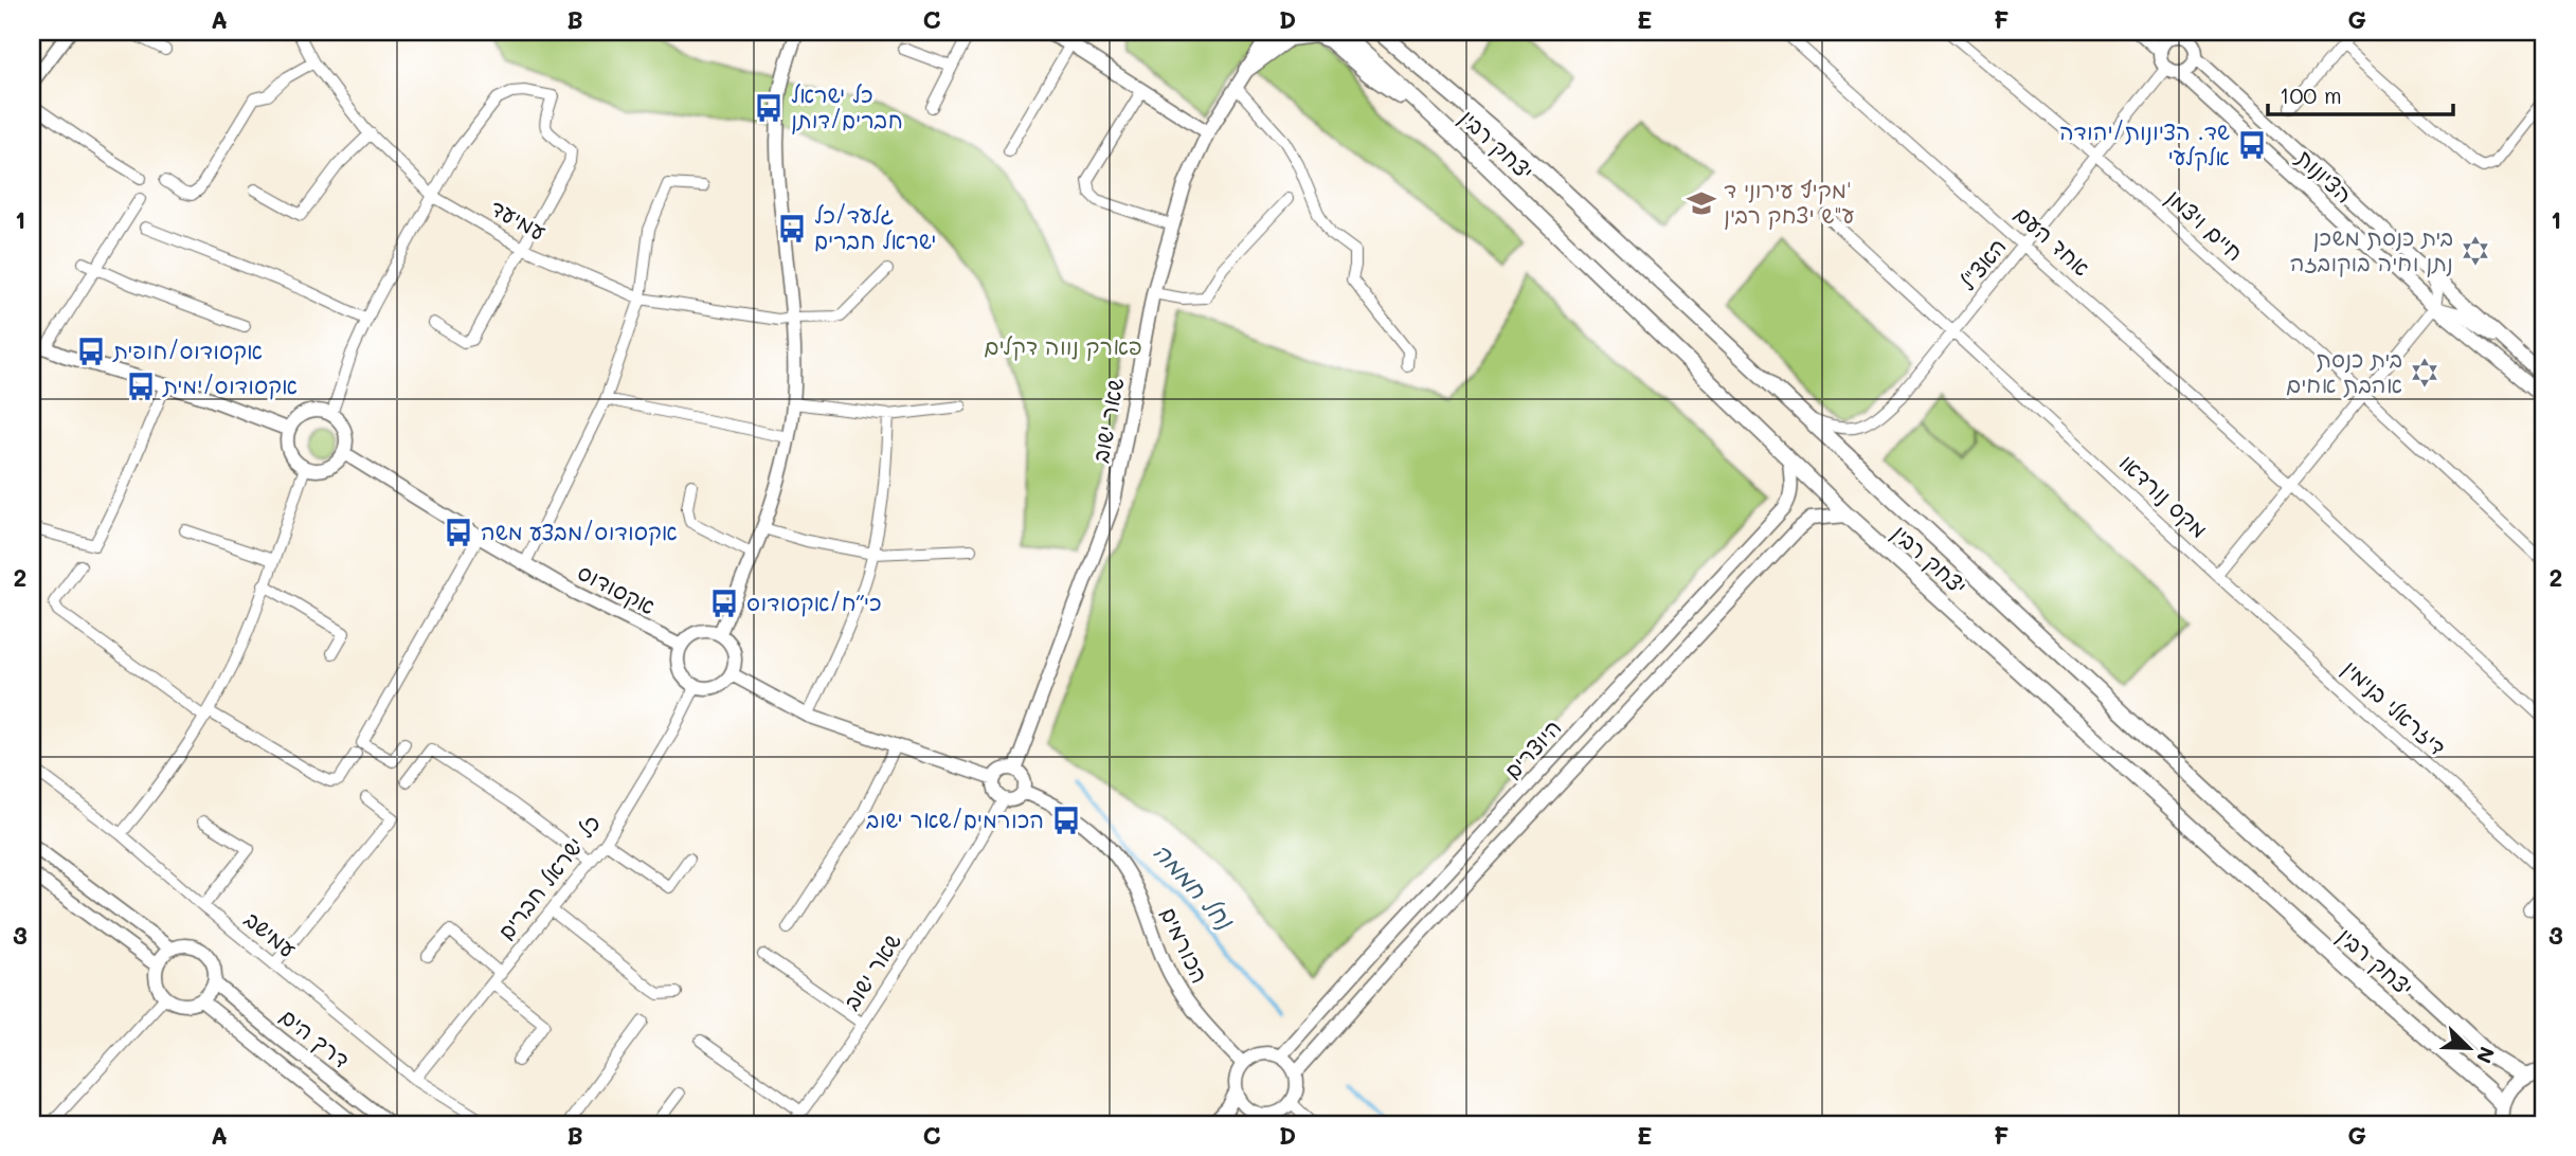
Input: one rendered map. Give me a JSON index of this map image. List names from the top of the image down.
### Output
{
  "streets": {
    "main road": ["יצחק רבין"],
    "street": [
      "הציונות",
      "עמיעד",
      "חיים ויצמן",
      "אחד העם",
      "האצ\"ל",
      "שאר ישוב",
      "מקס נורדאו",
      "אקסודוס",
      "דיזראלי בנימין",
      "היוצרים",
      "כל ישראל חברים",
      "עמישב",
      "הכורמים",
      "דרך הים"
    ]
  },
  "crossings": [
    ["יצחק רבין", "האצ\"ל"],
    ["יצחק רבין", "היוצרים"],
    ["הציונות", "האצ\"ל"],
    ["חיים ויצמן", "האצ\"ל"],
    ["אחד העם", "האצ\"ל"],
    ["האצ\"ל", "מקס נורדאו"],
    ["שאר ישוב", "הכורמים"],
    ["מקס נורדאו", "דיזראלי בנימין"],
    ["אקסודוס", "כל ישראל חברים"],
    ["היוצרים", "הכורמים"],
    ["כל ישראל חברים", "עמישב"]
  ],
  "water": ["נחל חממה"],
  "parks": ["פארק נווה דקלים"],
  "places": {
    "bus stop": [
      "כל ישראל חברים/דותן",
      "שד. הציונות/יהודה אלקלעי",
      "גלעד/כל ישראל חברים",
      "אקסודוס/חופית",
      "אקסודוס/ימית",
      "אקסודוס/מבצע משה",
      "כי״ח/אקסודוס",
      "הכורמים/שאר ישוב"
    ],
    "school or university": ["מקיף עירוני ד' ע\"ש יצחק רבין"],
    "synagogue": ["בית כנסת משכן נתן וחיה בוקובזה", "בית כנסת אהבת אחים"]
  },
  "scale_bar": "100 m",
  "north": "bottom right",
  "grid": {
    "columns": [
      "A",
      "B",
      "C",
      "D",
      "E",
      "F",
      "G"
    ],
    "rows": ["1", "2", "3"]
  }
}
